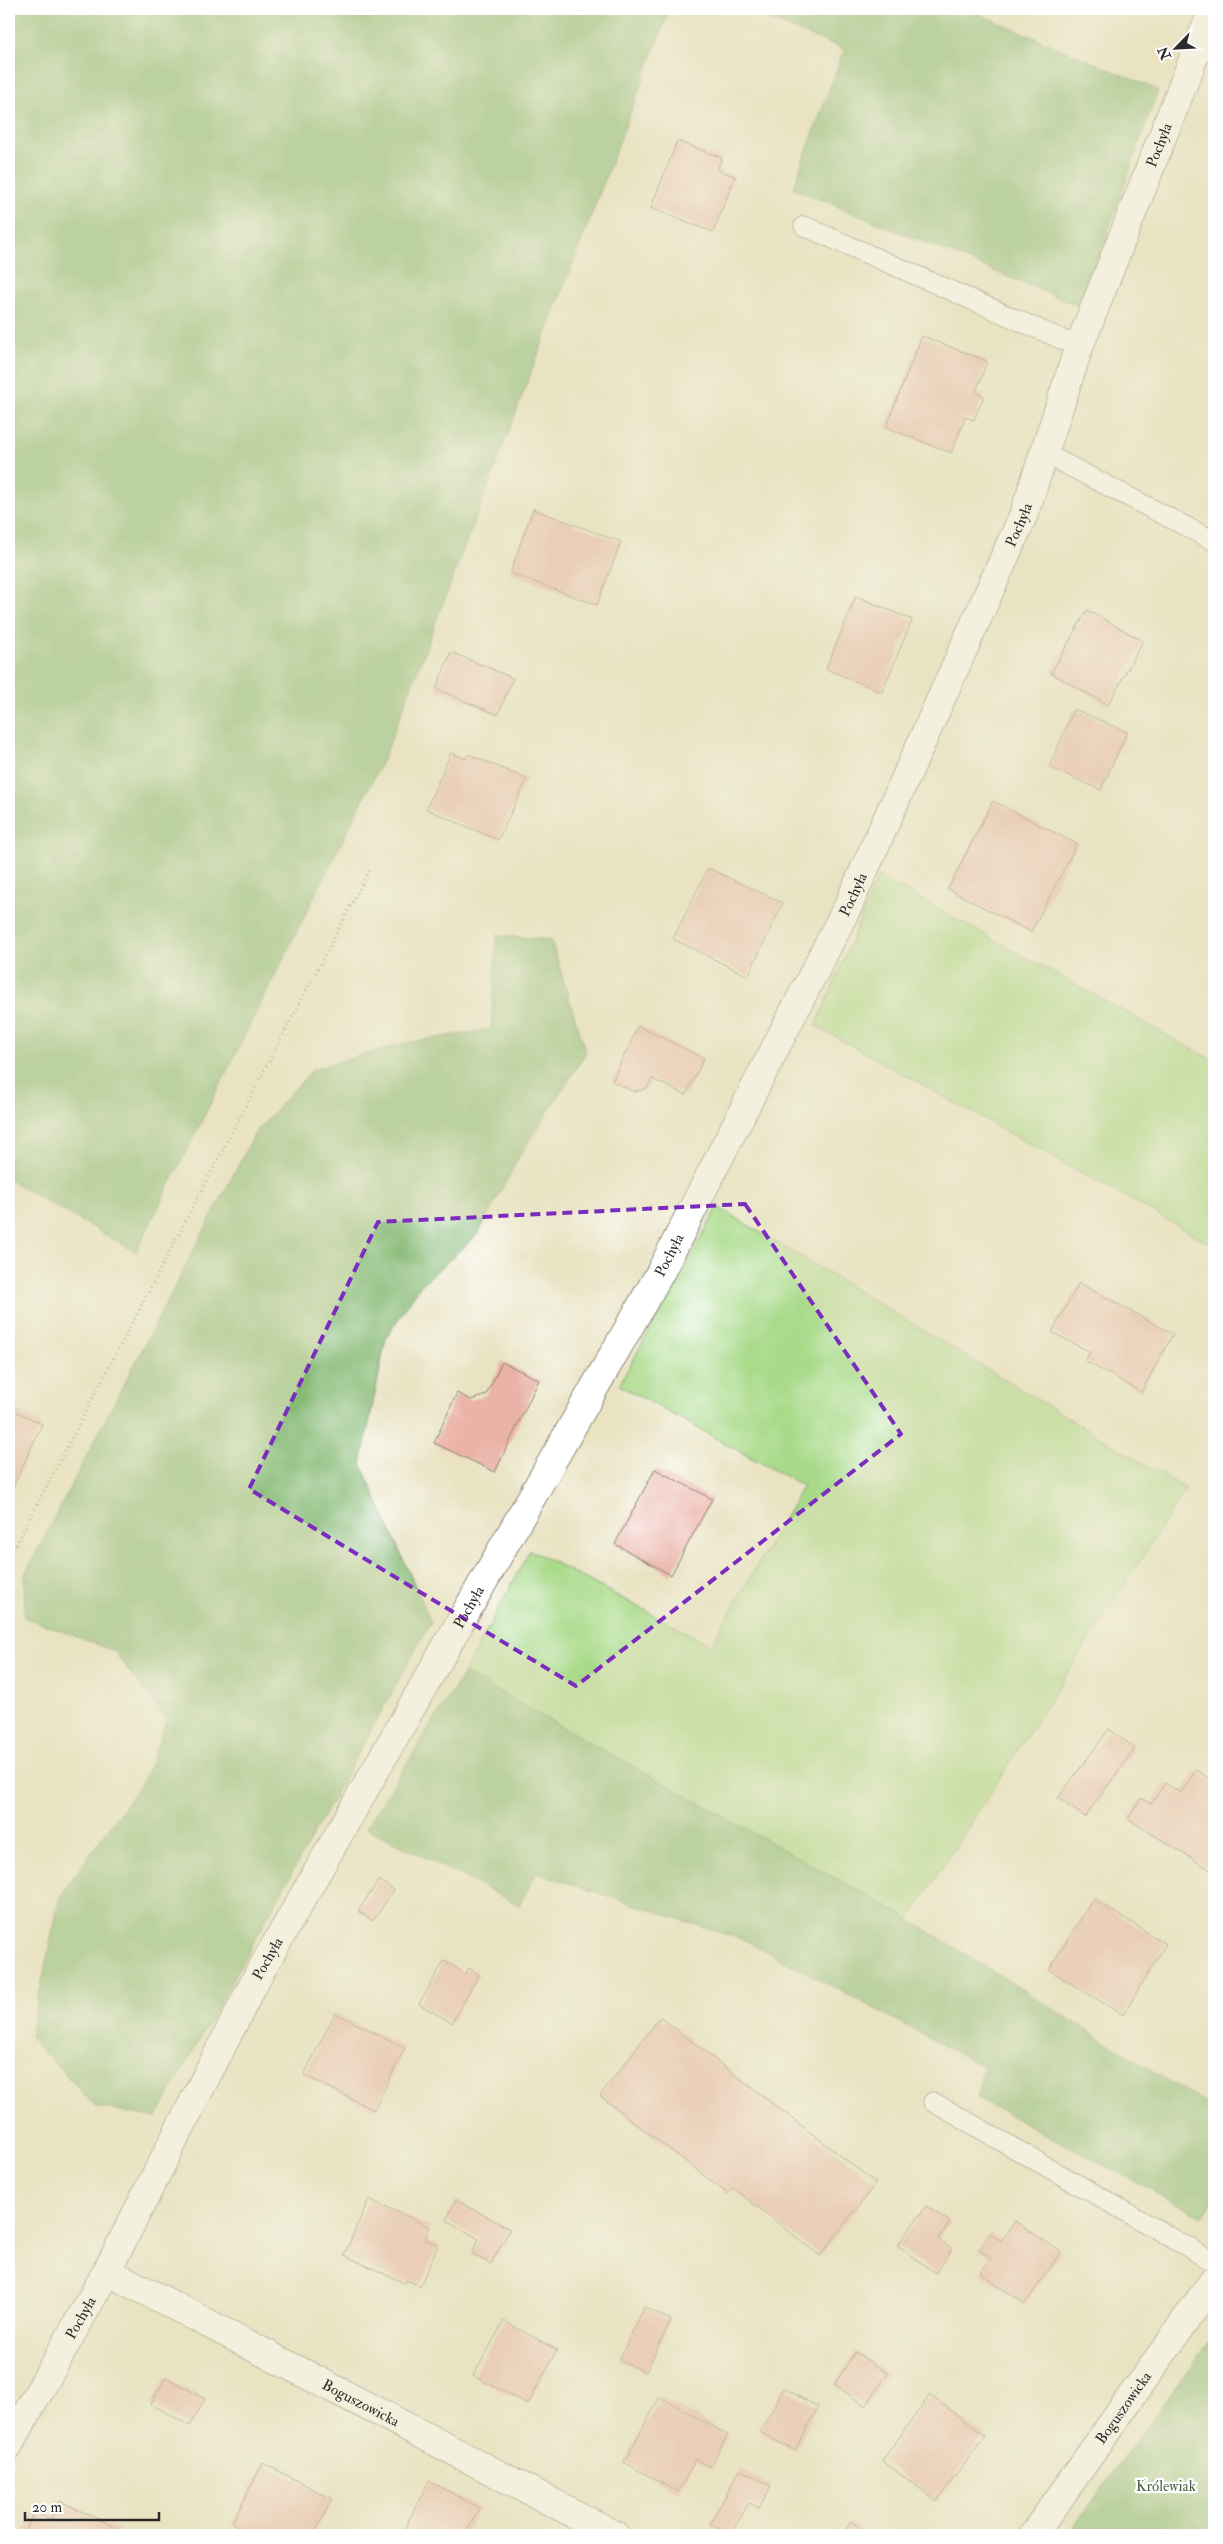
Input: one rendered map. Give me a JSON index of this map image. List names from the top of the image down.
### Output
{
  "streets": {
    "street": ["Pochyła", "Boguszowicka"]
  },
  "crossings": [
    ["Pochyła", "Boguszowicka"]
  ],
  "parks": ["Królewiak"],
  "scale_bar": "20 m",
  "north": "bottom left"
}
